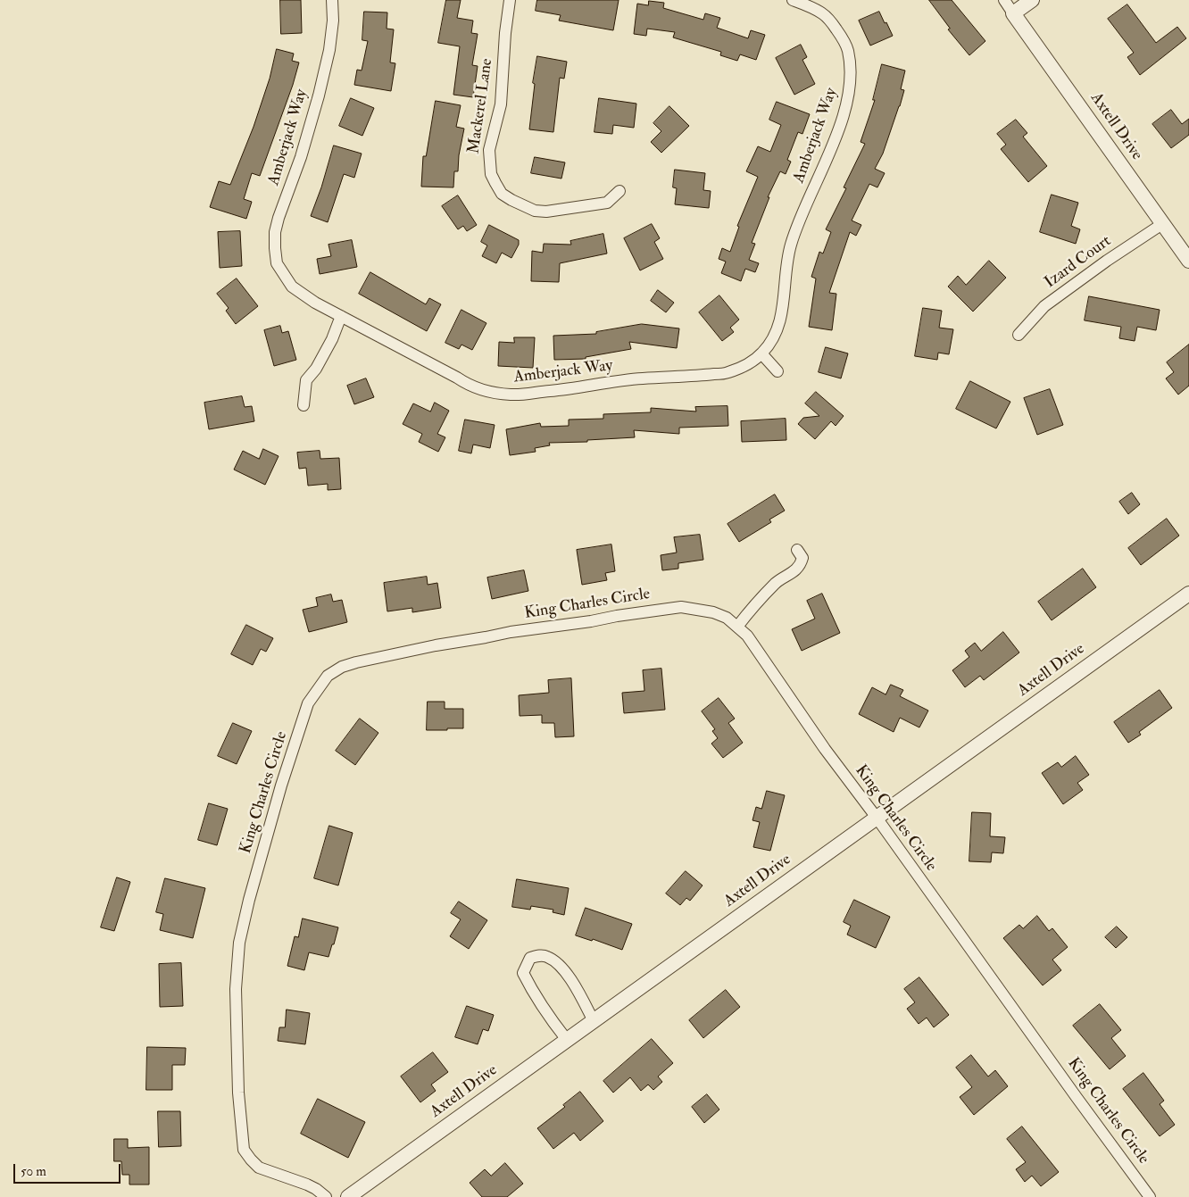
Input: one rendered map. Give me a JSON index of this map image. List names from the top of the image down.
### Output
{
  "streets": {
    "street": [
      "Mackerel Lane",
      "Axtell Drive",
      "Amberjack Way",
      "Izard Court",
      "King Charles Circle"
    ]
  },
  "crossings": [
    ["Axtell Drive", "Izard Court"],
    ["Axtell Drive", "King Charles Circle"]
  ],
  "scale_bar": "50 m"
}
